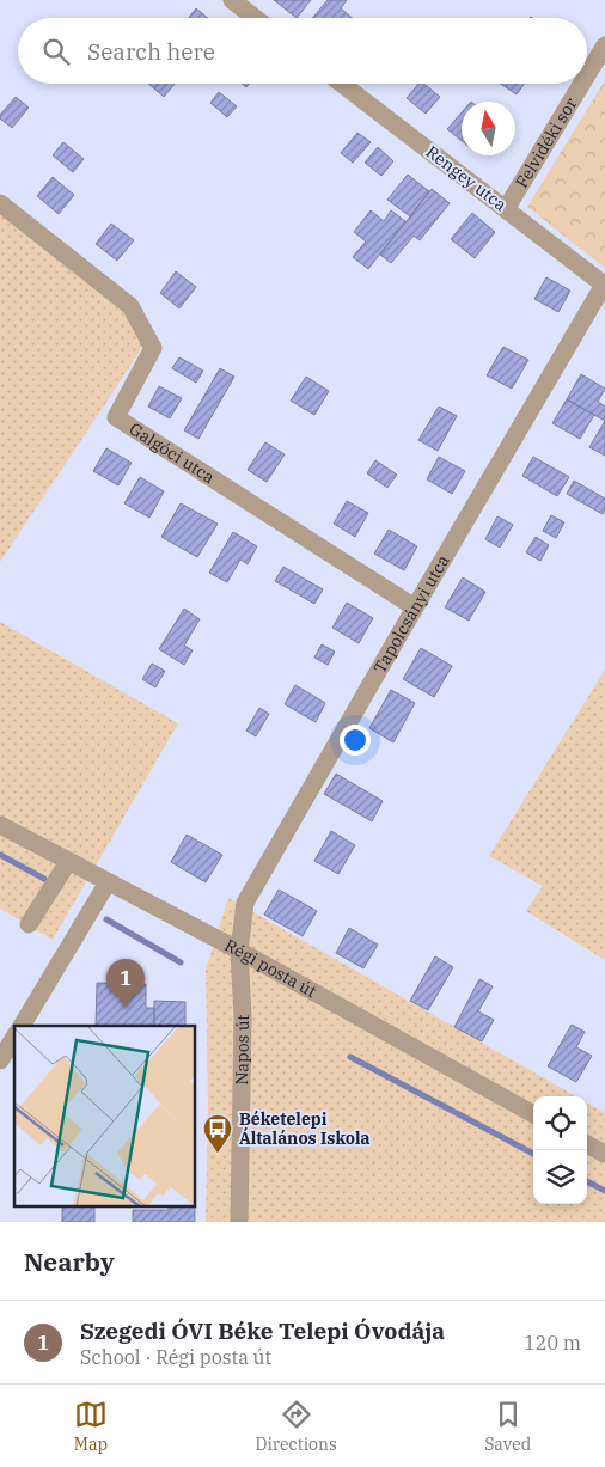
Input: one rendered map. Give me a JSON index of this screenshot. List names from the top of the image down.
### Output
{
  "streets": {
    "street": [
      "Felvidéki sor",
      "Rengey utca",
      "Galgóci utca",
      "Tapolcsányi utca",
      "Régi posta út",
      "Napos út"
    ]
  },
  "crossings": [
    ["Felvidéki sor", "Rengey utca"],
    ["Rengey utca", "Tapolcsányi utca"],
    ["Galgóci utca", "Tapolcsányi utca"],
    ["Tapolcsányi utca", "Régi posta út"],
    ["Tapolcsányi utca", "Napos út"],
    ["Régi posta út", "Napos út"]
  ],
  "places": {
    "bus stop": ["Béketelepi Általános Iskola"]
  },
  "north": "top",
  "page": {
    "search": "Search here",
    "pins": "1",
    "heading": "Nearby",
    "list": [
      {
        "mark": "1",
        "name": "Szegedi ÓVI Béke Telepi Óvodája",
        "note": "School · Régi posta út",
        "value": "120 m"
      }
    ],
    "nav": ["Map", "Directions", "Saved"]
  }
}
